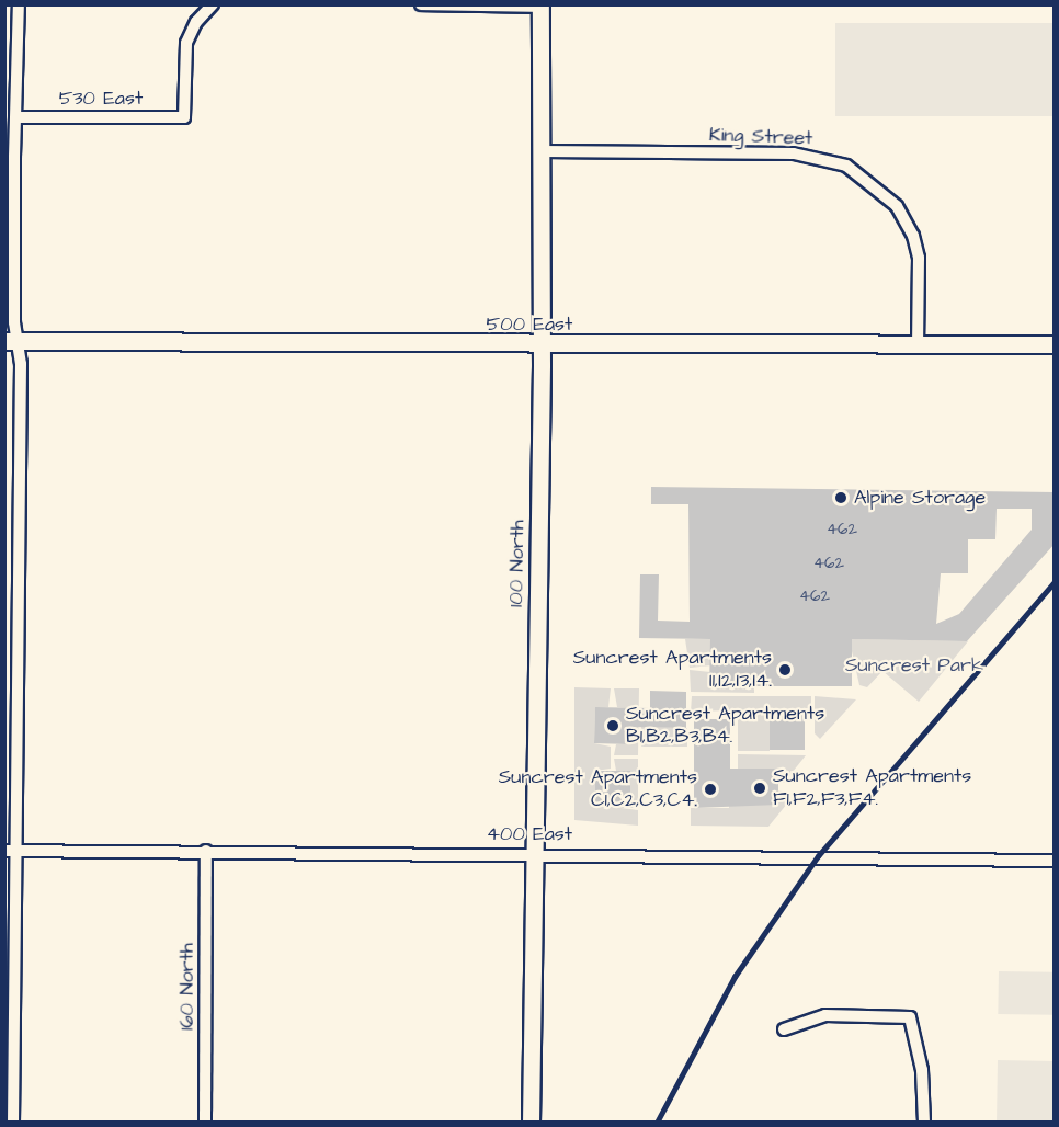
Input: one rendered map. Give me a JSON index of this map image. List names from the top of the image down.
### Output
{
  "streets": {
    "street": [
      "530 East",
      "King Street",
      "500 East",
      "100 North",
      "400 East",
      "160 North"
    ]
  },
  "crossings": [
    ["King Street", "500 East"],
    ["King Street", "100 North"],
    ["500 East", "100 North"],
    ["100 North", "400 East"],
    ["400 East", "160 North"]
  ],
  "parks": ["Suncrest Park"],
  "places": [
    "Alpine Storage",
    "Suncrest Apartments I1,I2,I3,I4.",
    "Suncrest Apartments B1,B2,B3,B4.",
    "Suncrest Apartments F1,F2,F3,F4.",
    "Suncrest Apartments C1,C2,C3,C4."
  ],
  "house_numbers": ["462", "462", "462"]
}
